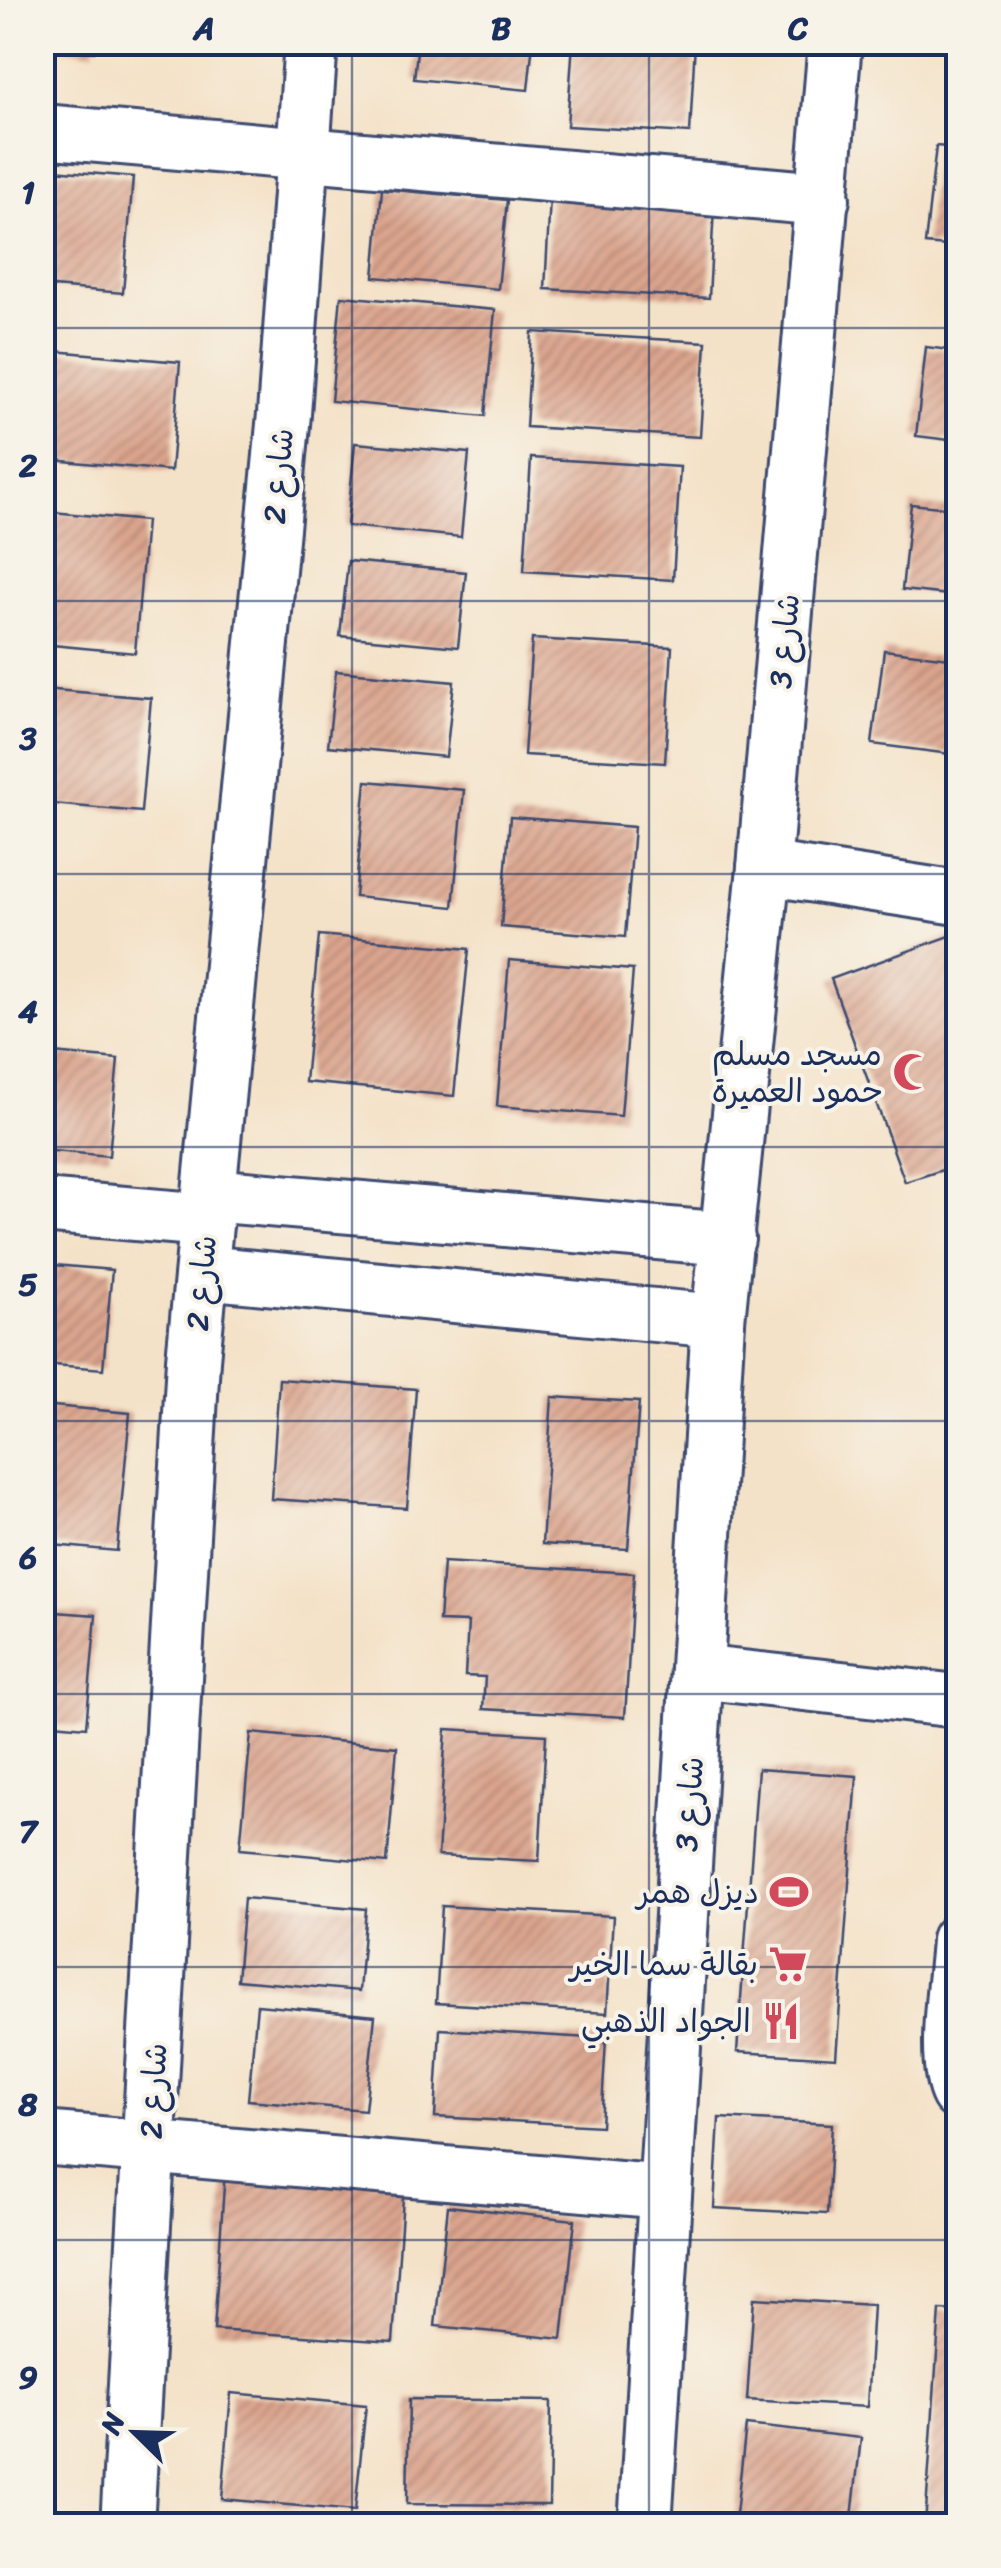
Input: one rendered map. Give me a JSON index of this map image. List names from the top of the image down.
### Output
{
  "streets": {
    "street": ["شارع 2", "شارع 3"]
  },
  "places": {
    "mosque": ["مسجد مسلم حمود العميرة"],
    "sports": ["ديزل همر"],
    "supermarket": ["بقالة سما الخير"],
    "restaurant": ["الجواد الذهبي"]
  },
  "north": "top left",
  "grid": {
    "columns": ["A", "B", "C"],
    "rows": [
      "1",
      "2",
      "3",
      "4",
      "5",
      "6",
      "7",
      "8",
      "9"
    ]
  }
}
